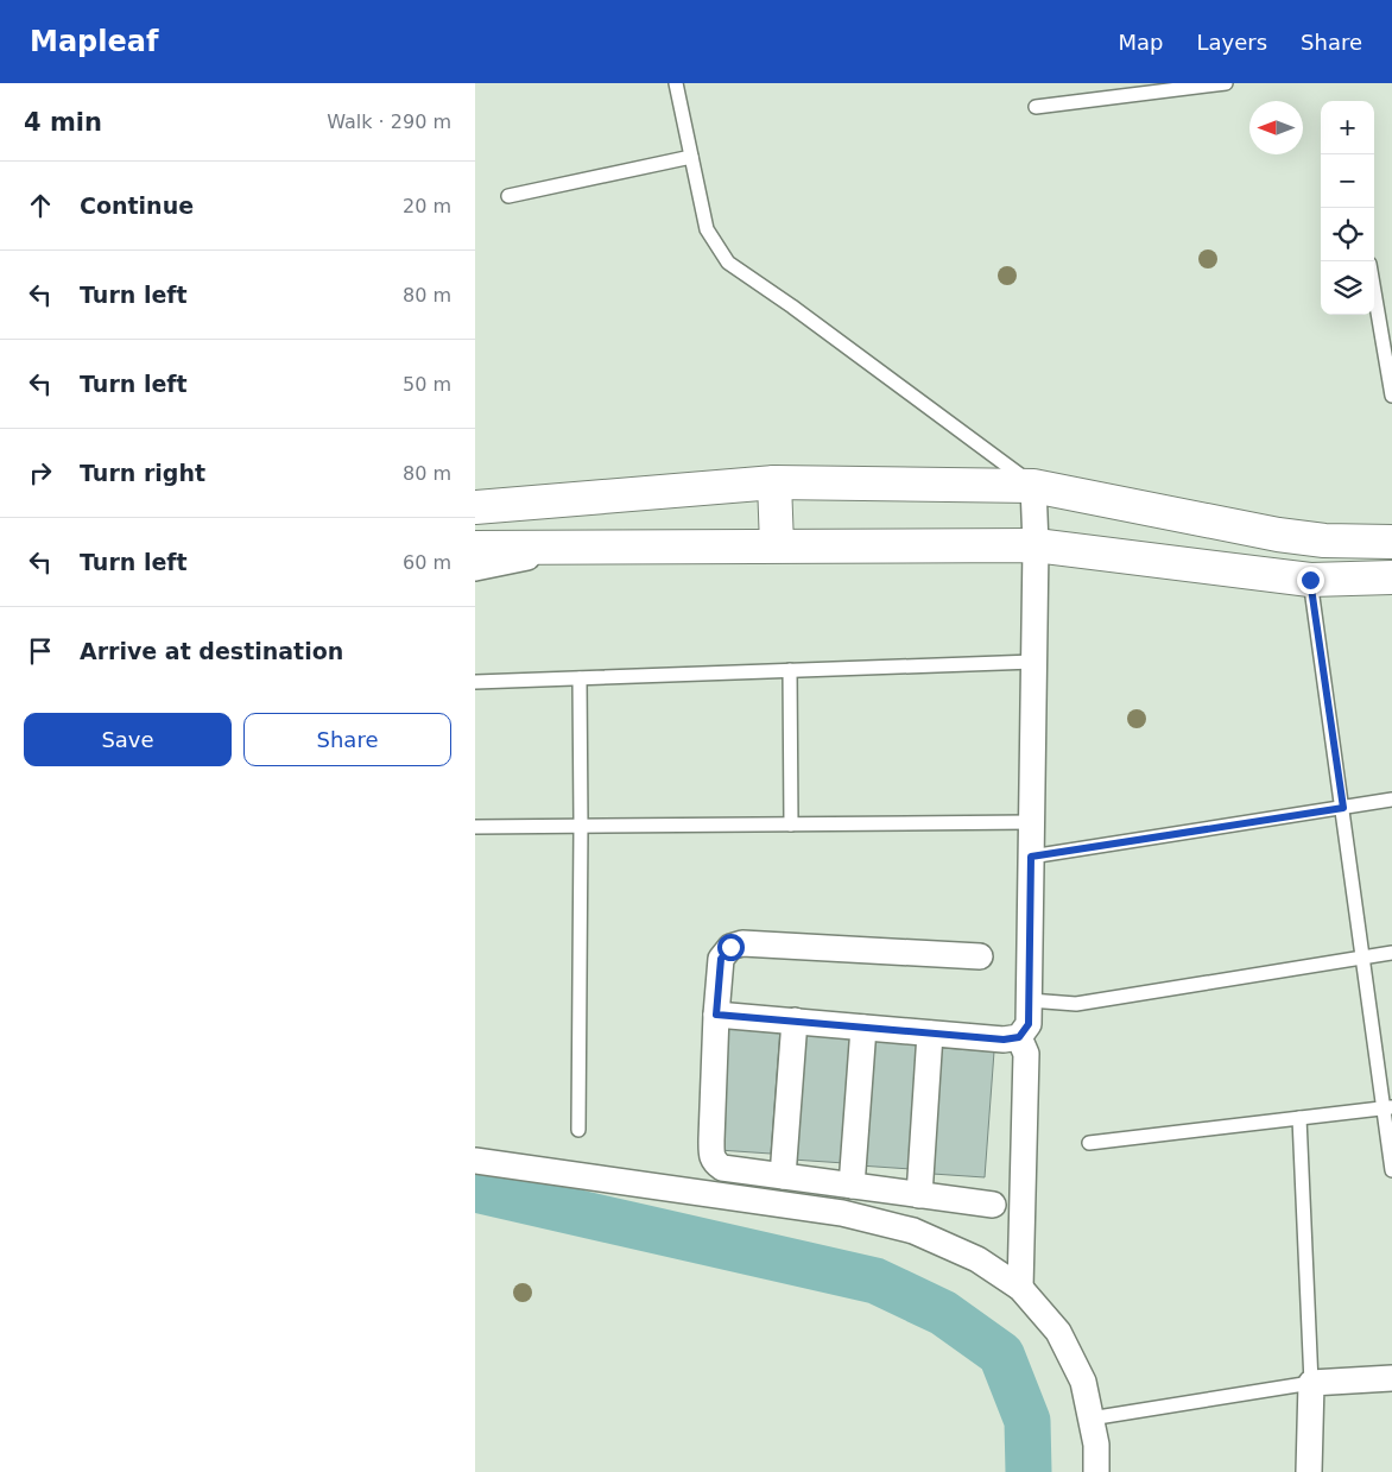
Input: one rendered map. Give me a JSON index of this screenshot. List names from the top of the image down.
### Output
{
  "north": "left",
  "page": {
    "header": "Mapleaf",
    "nav": ["Map", "Layers", "Share"],
    "heading": ["4 min", "Walk · 290 m"],
    "map_buttons": ["+", "−"],
    "list": [
      ["Continue", "20 m"],
      ["Turn left", "80 m"],
      ["Turn left", "50 m"],
      ["Turn right", "80 m"],
      ["Turn left", "60 m"],
      "Arrive at destination"
    ],
    "buttons": ["Save", "Share"]
  }
}
